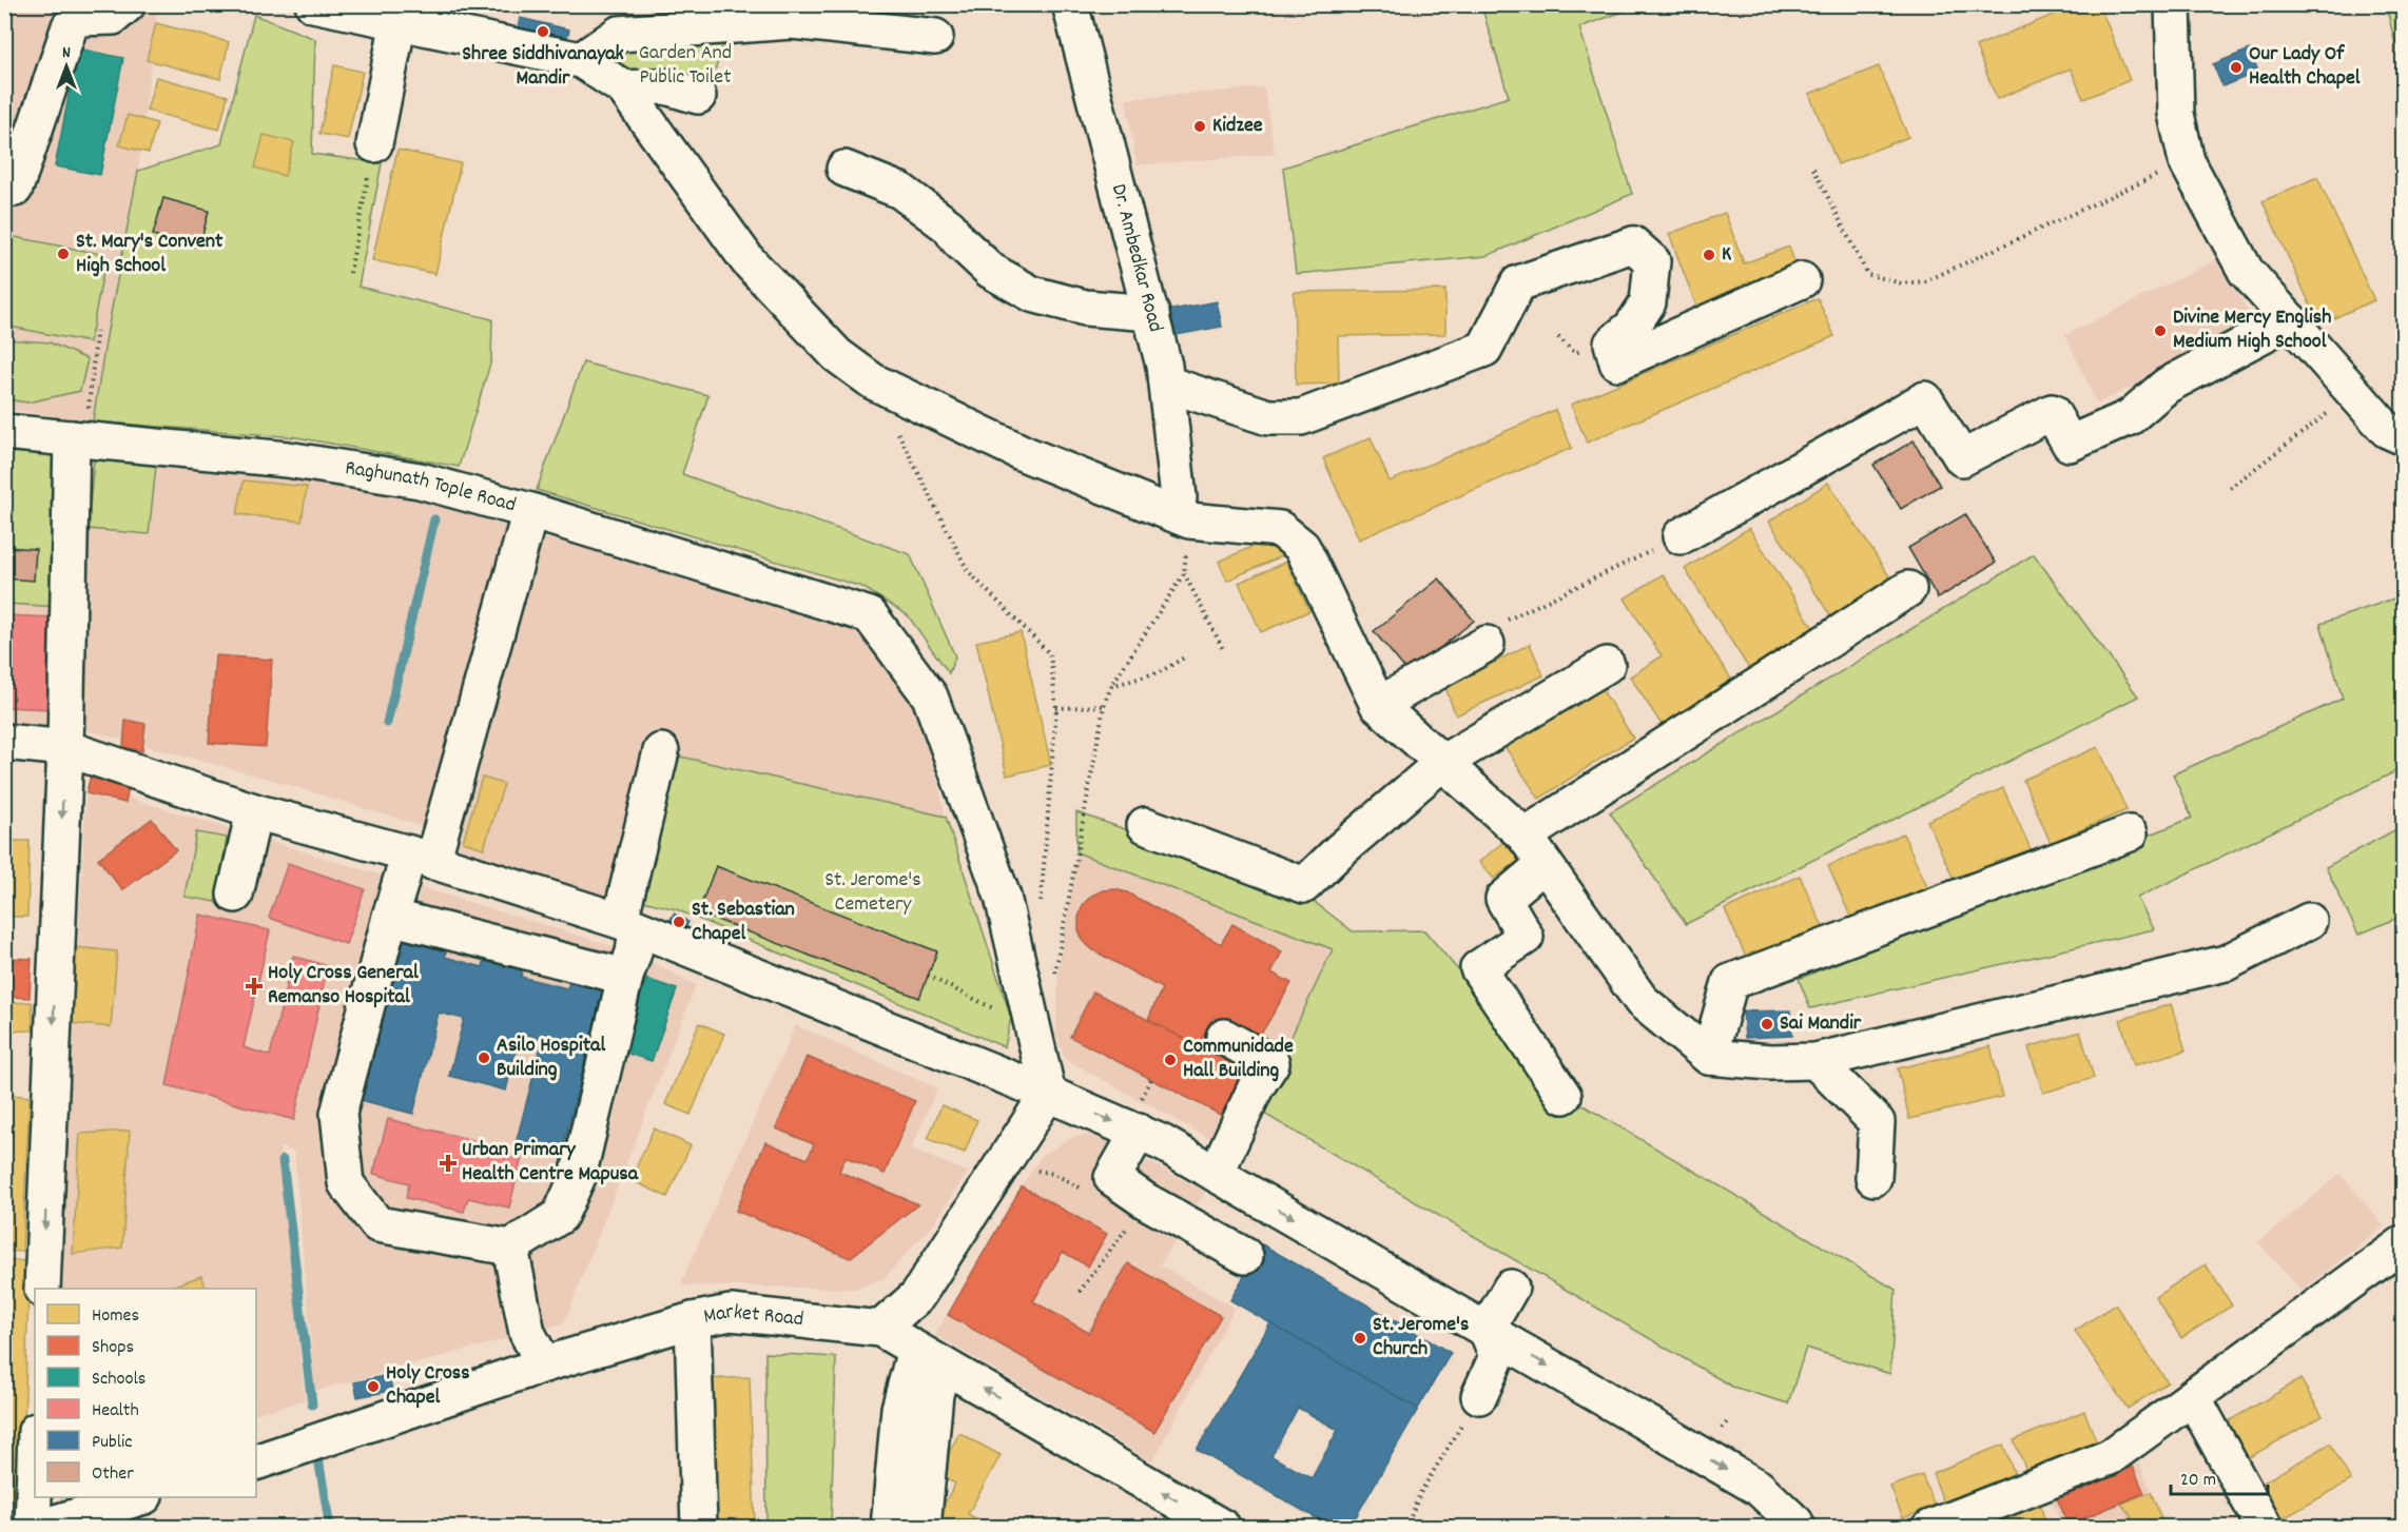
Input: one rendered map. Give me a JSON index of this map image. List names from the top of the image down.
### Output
{
  "streets": {
    "street": ["Dr. Ambedkar Road", "Raghunath Tople Road", "Market Road"]
  },
  "parks": ["Garden And Public Toilet", "St. Jerome's Cemetery"],
  "places": {
    "other": [
      "Shree Siddhivanayak Mandir",
      "Our Lady Of Health Chapel",
      "Kidzee",
      "St. Mary's Convent High School",
      "K",
      "Divine Mercy English Medium High School",
      "St. Sebastian Chapel",
      "Sai Mandir",
      "Asilo Hospital Building",
      "Communidade Hall Building",
      "St. Jerome's Church",
      "Holy Cross Chapel"
    ],
    "health": ["Holy Cross General Remanso Hospital", "Urban Primary Health Centre Mapusa"]
  },
  "legend": [
    "Homes",
    "Shops",
    "Schools",
    "Health",
    "Public",
    "Other"
  ],
  "scale_bar": "20 m",
  "north": "top"
}
